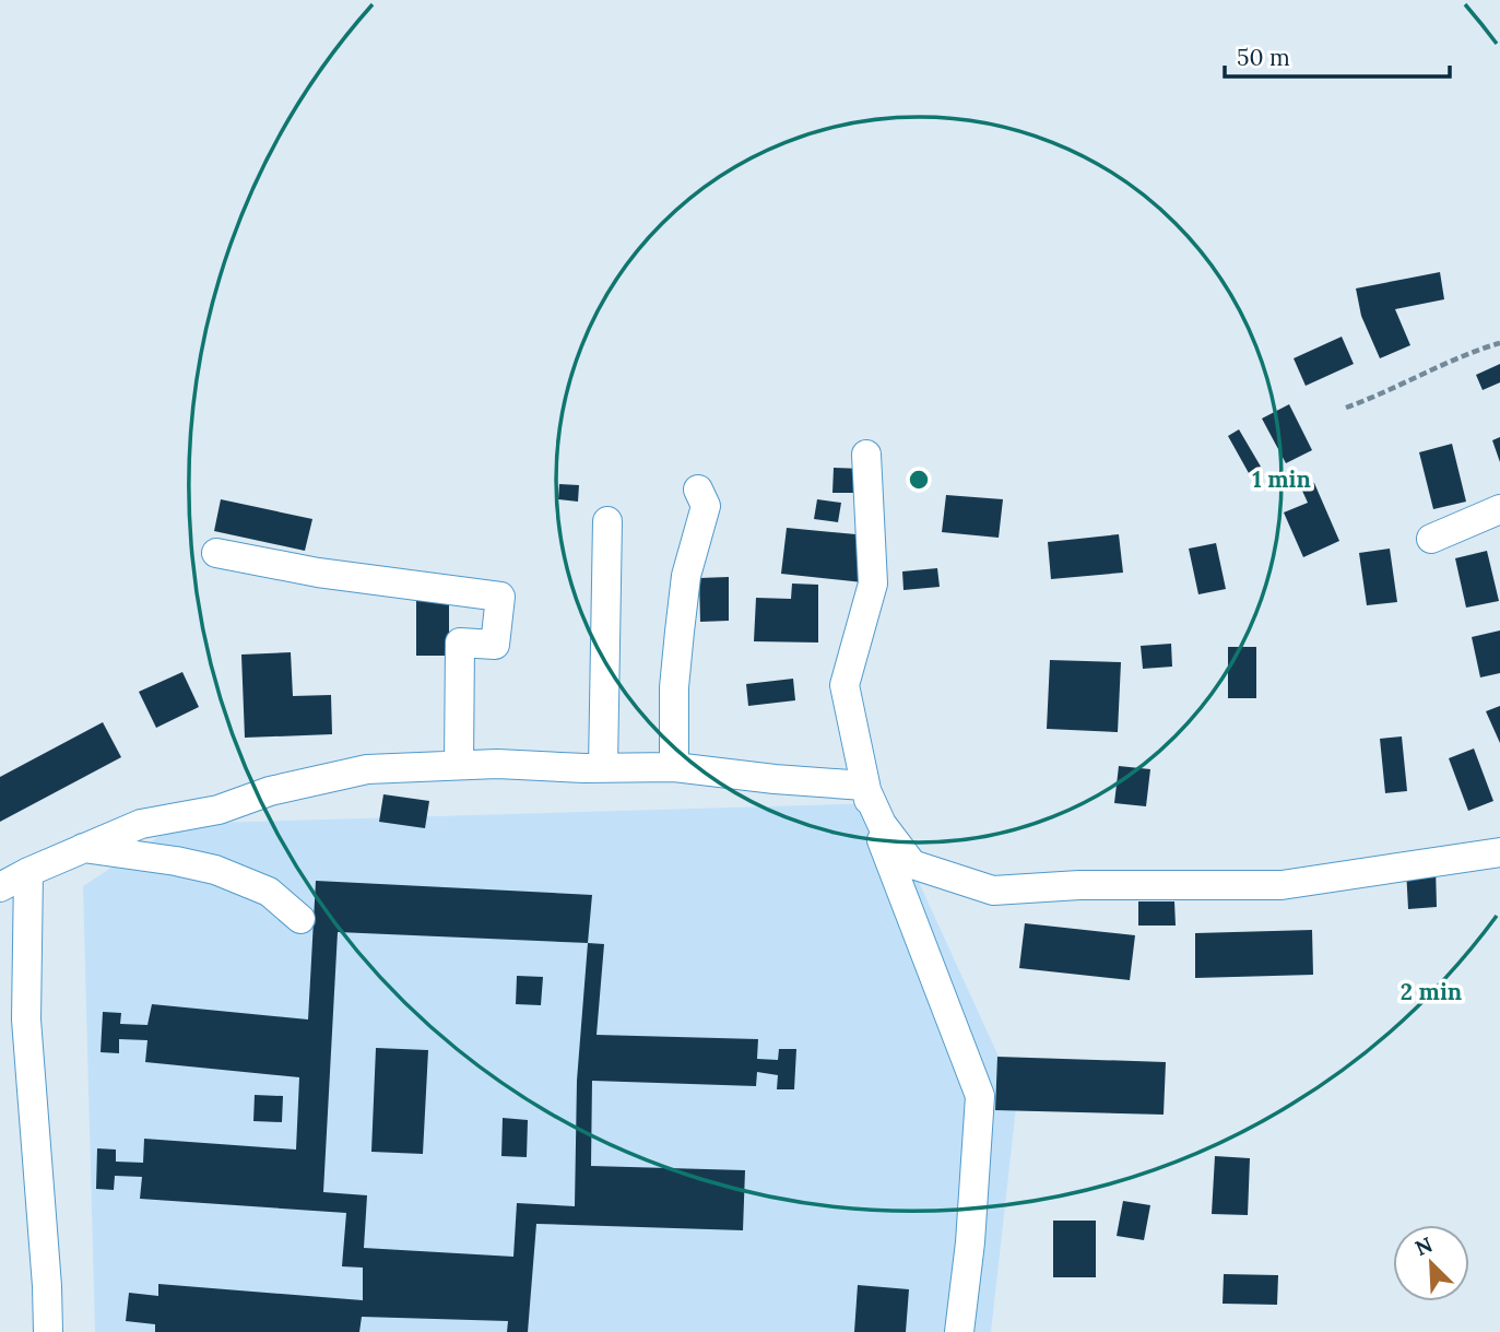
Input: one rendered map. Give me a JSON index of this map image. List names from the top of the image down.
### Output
{
  "scale_bar": "50 m",
  "north": "top left",
  "rings": ["1 min", "2 min"]
}
